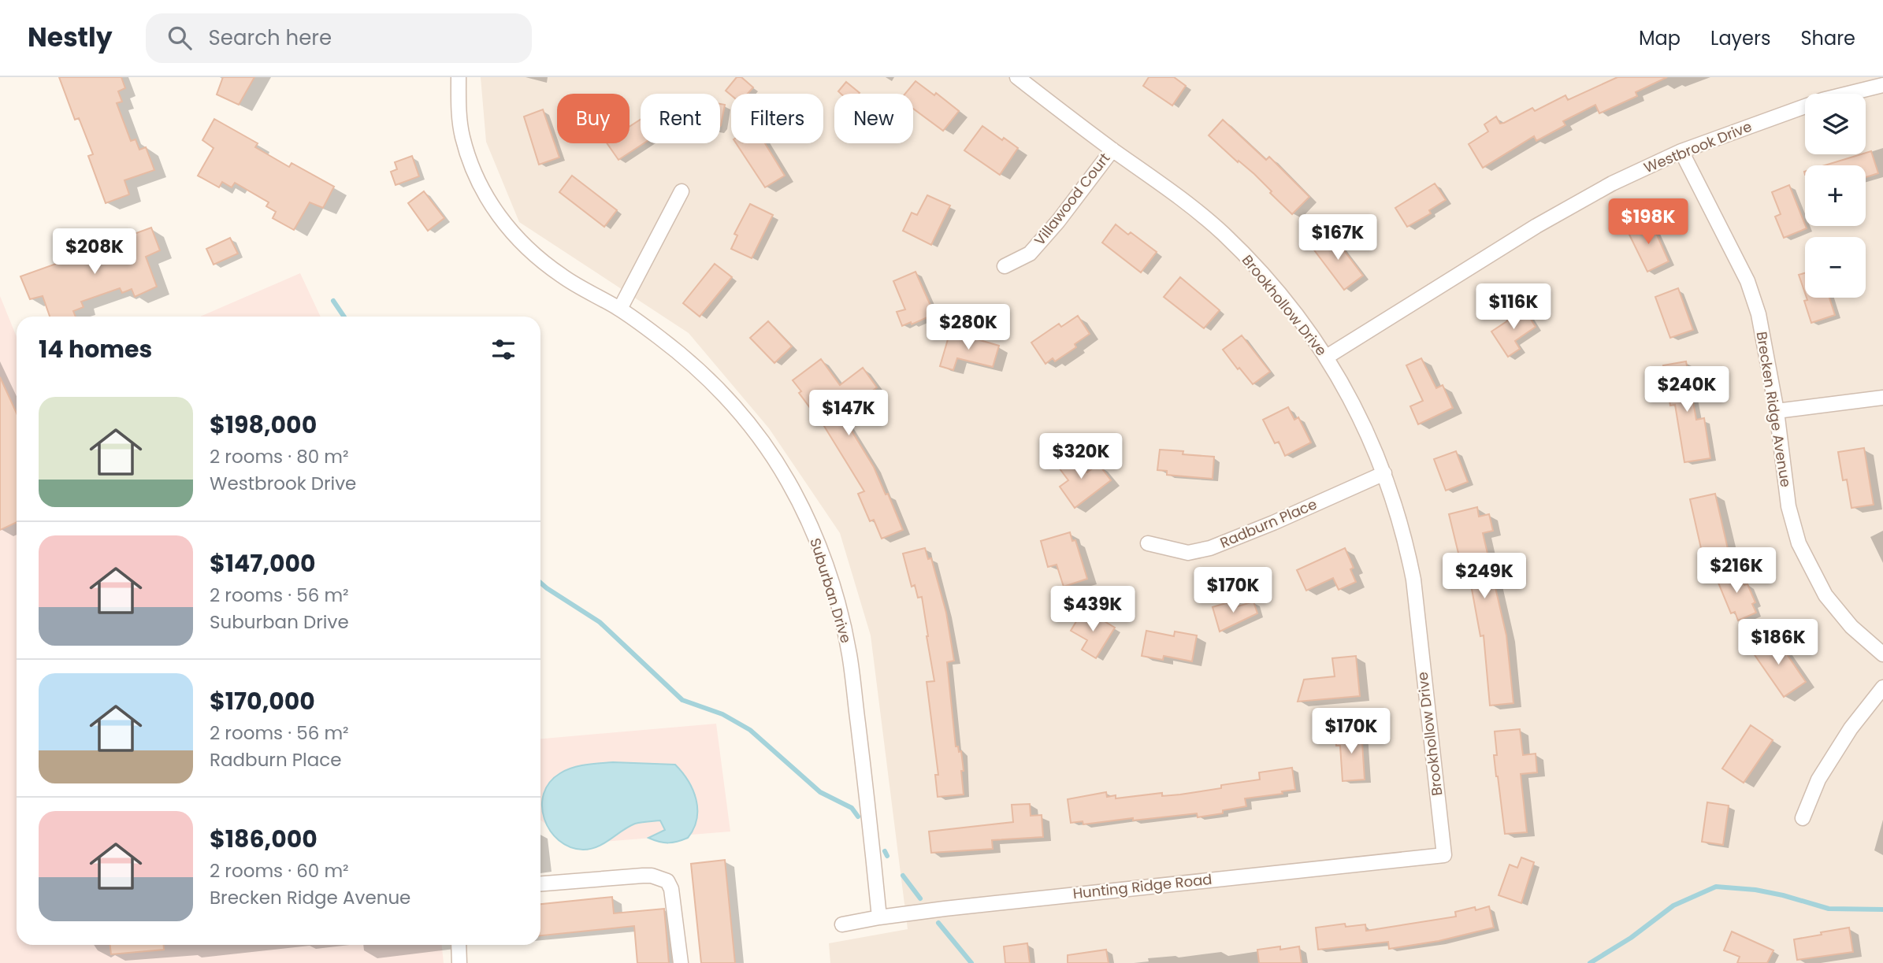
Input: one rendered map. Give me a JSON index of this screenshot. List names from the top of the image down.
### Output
{
  "streets": {
    "street": [
      "Westbrook Drive",
      "Villawood Court",
      "Brookhollow Drive",
      "Brecken Ridge Avenue",
      "Radburn Place",
      "Suburban Drive",
      "Hunting Ridge Road"
    ]
  },
  "crossings": [
    ["Westbrook Drive", "Brookhollow Drive"],
    ["Westbrook Drive", "Brecken Ridge Avenue"],
    ["Villawood Court", "Brookhollow Drive"],
    ["Brookhollow Drive", "Radburn Place"],
    ["Brookhollow Drive", "Hunting Ridge Road"],
    ["Suburban Drive", "Hunting Ridge Road"]
  ],
  "page": {
    "header": "Nestly",
    "search": "Search here",
    "nav": ["Map", "Layers", "Share"],
    "map_buttons": ["+", "−"],
    "chip": [
      "Buy",
      "Rent",
      "Filters",
      "New"
    ],
    "price": [
      "$198K",
      "$167K",
      "$208K",
      "$116K",
      "$280K",
      "$240K",
      "$147K",
      "$320K",
      "$216K",
      "$249K",
      "$170K",
      "$439K",
      "$186K",
      "$170K"
    ],
    "heading": "14 homes",
    "list": [
      {
        "name": "$198,000",
        "note": "2 rooms · 80 m² · Westbrook Drive"
      },
      {
        "name": "$147,000",
        "note": "2 rooms · 56 m² · Suburban Drive"
      },
      {
        "name": "$170,000",
        "note": "2 rooms · 56 m² · Radburn Place"
      },
      {
        "name": "$186,000",
        "note": "2 rooms · 60 m² · Brecken Ridge Avenue"
      }
    ]
  }
}
